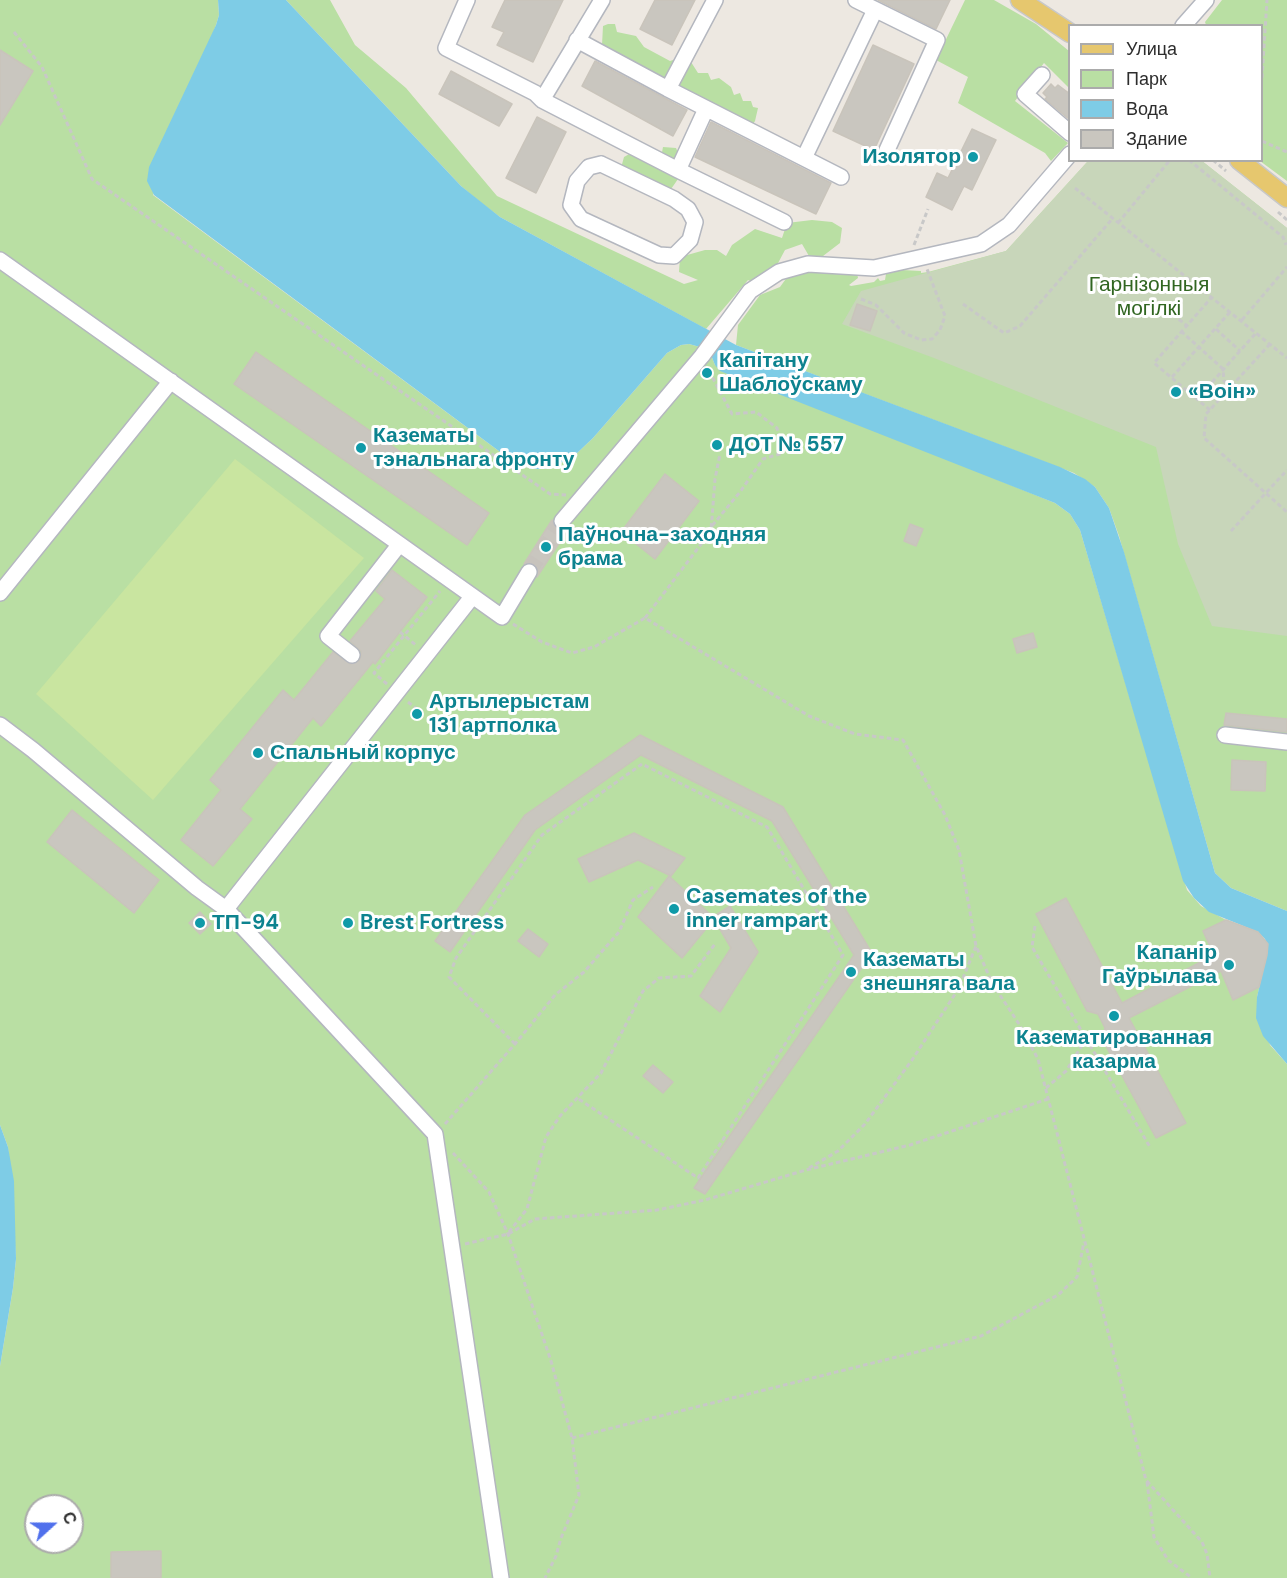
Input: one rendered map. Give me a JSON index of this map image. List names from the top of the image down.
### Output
{
  "parks": ["Гарнізонныя могілкі"],
  "places": [
    "Изолятор",
    "Капітану Шаблоўскаму",
    "«Воін»",
    "ДОТ № 557",
    "Казематы тэнальнага фронту",
    "Паўночна-заходняя брама",
    "Артылерыстам 131 артполка",
    "Спальный корпус",
    "Casemates of the inner rampart",
    "ТП-94",
    "Brest Fortress",
    "Капанір Гаўрылава",
    "Казематы знешняга вала",
    "Казематированная казарма"
  ],
  "legend": [
    "Улица",
    "Парк",
    "Вода",
    "Здание"
  ],
  "north": "right"
}
